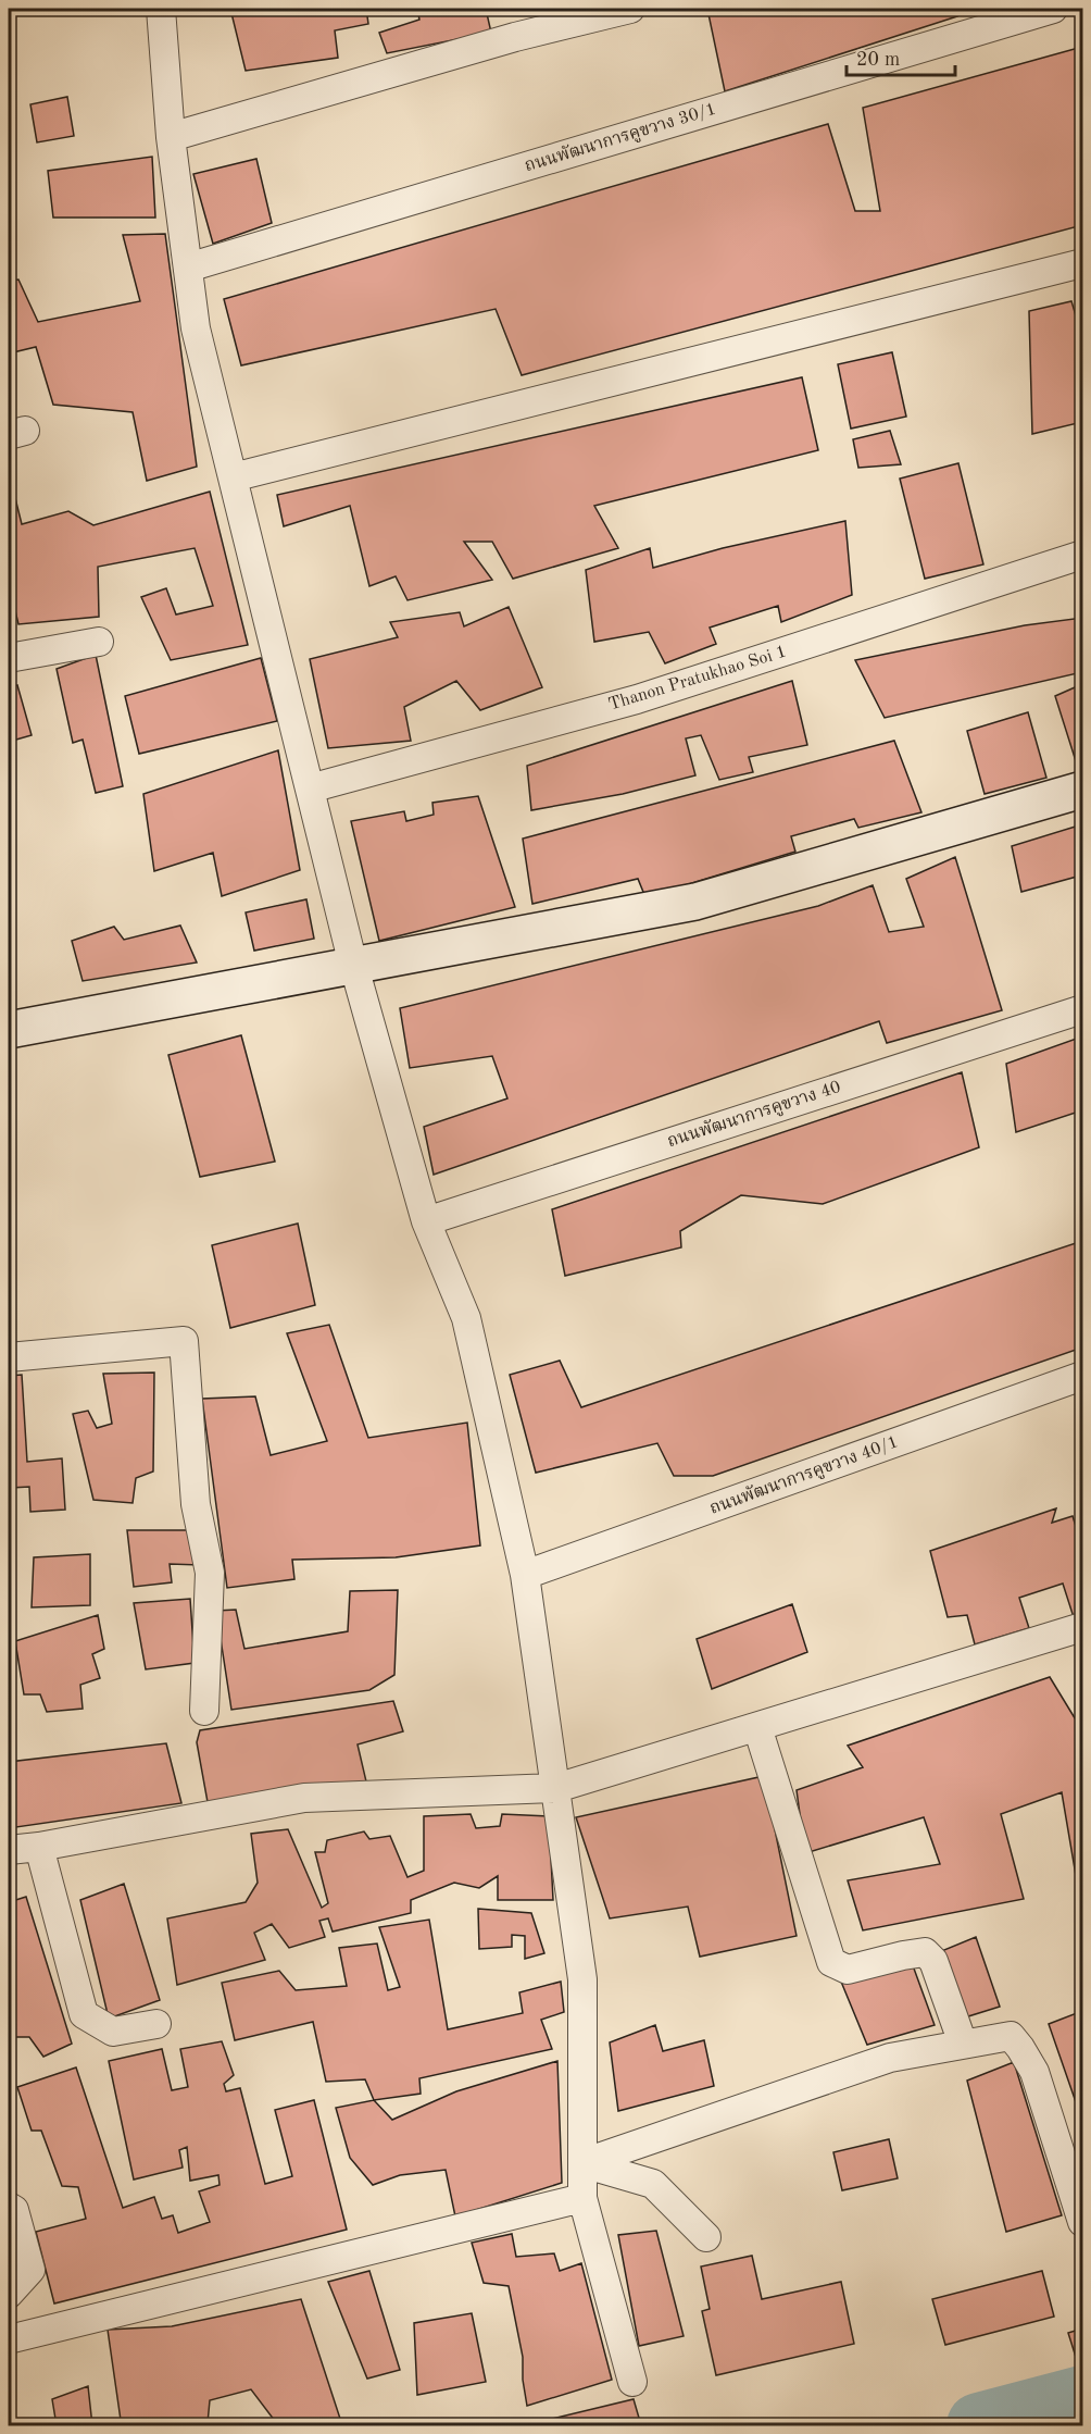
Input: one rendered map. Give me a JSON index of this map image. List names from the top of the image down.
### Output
{
  "streets": {
    "street": [
      "ถนนพัฒนาการคูขวาง 30/1",
      "Thanon Pratukhao Soi 1",
      "ถนนพัฒนาการคูขวาง 40",
      "ถนนพัฒนาการคูขวาง 40/1"
    ]
  },
  "scale_bar": "20 m"
}
